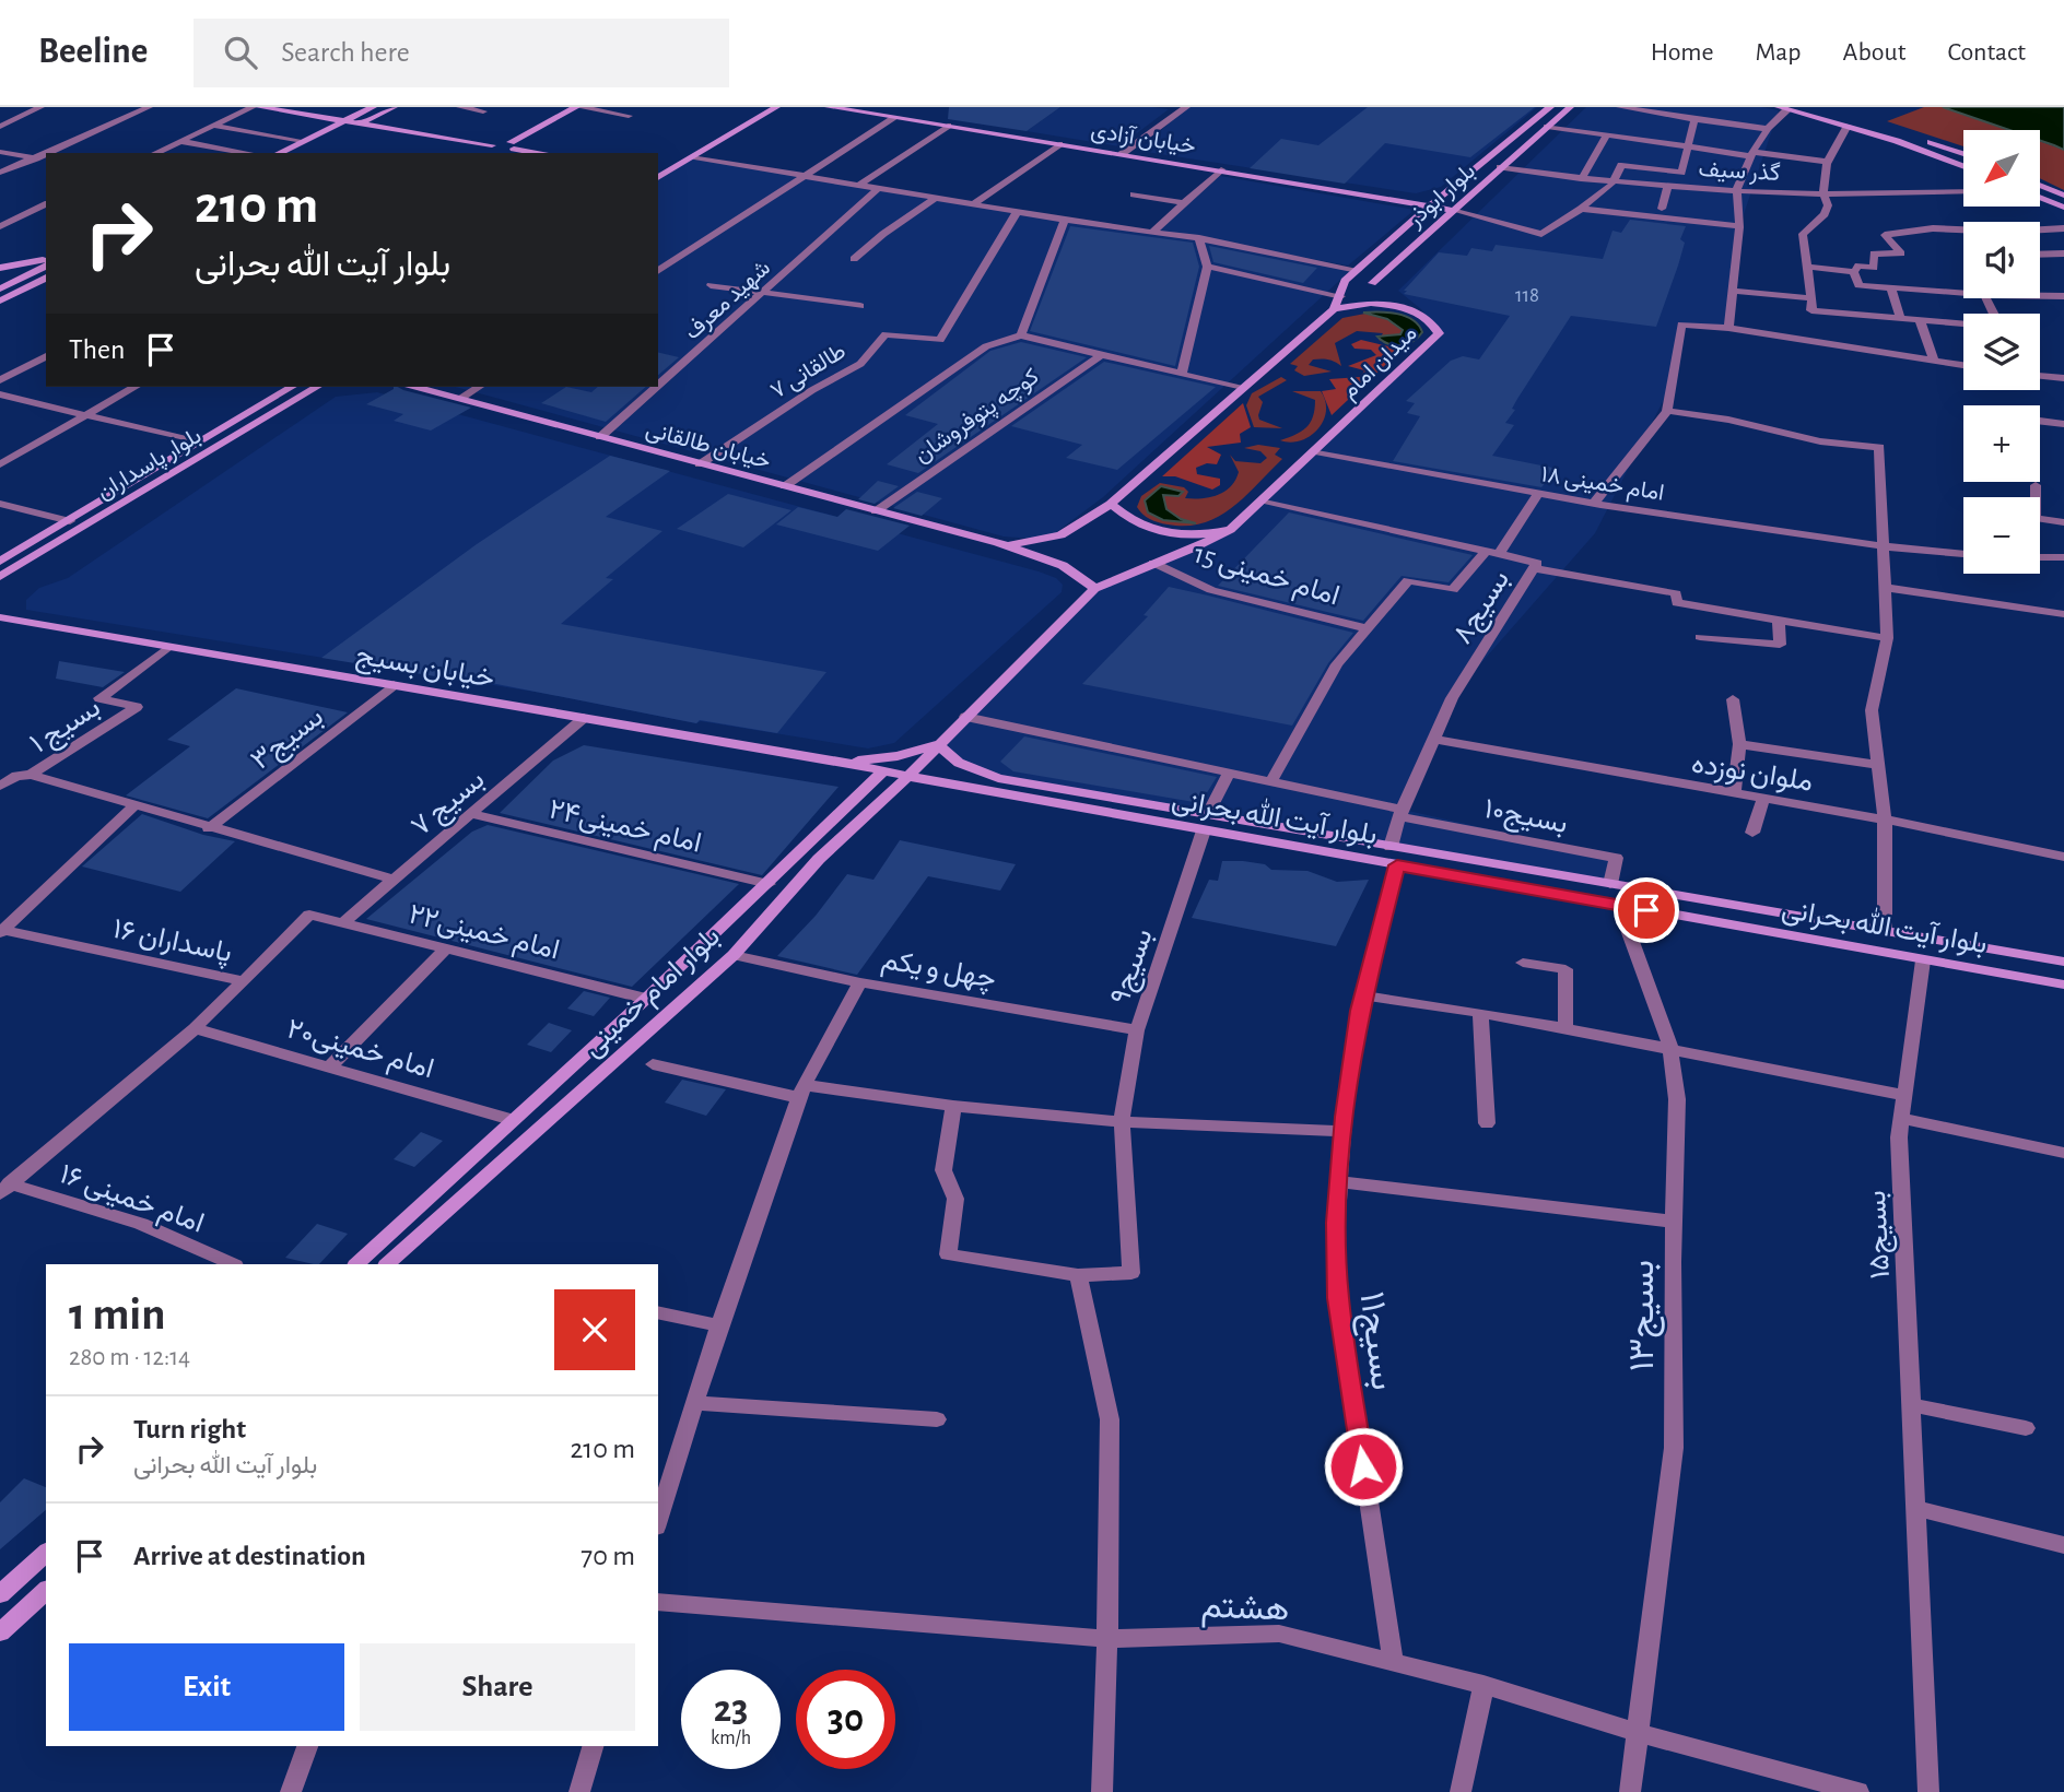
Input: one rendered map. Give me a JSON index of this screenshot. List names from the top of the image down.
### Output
{
  "streets": {
    "main road": [
      "خیابان آزادی",
      "بلوار ابوذر",
      "میدان امام",
      "خیابان طالقانی",
      "بلوار پاسداران",
      "خیابان بسیج",
      "بلوار آیت الله بحرانی",
      "بلوار امام خمینی"
    ],
    "street": [
      "گذر سیف",
      "شهید معرف",
      "طالقانی ۷",
      "کوچه پتوفروشان",
      "امام خمینی ۱۸",
      "امام خمینی 15",
      "بسیج۸",
      "بسیج ۱",
      "بسیج۳",
      "ملوان نوزده",
      "بسیج ۷",
      "بسیج۱۰",
      "امام خمینی۲۴",
      "امام خمینی۲۲",
      "پاسداران ۱۶",
      "بسیج۹",
      "چهل و یکم",
      "امام خمینی۲۰",
      "امام خمینی ۱۶",
      "بسیج۱۵",
      "بسیج۱۳",
      "بسیج۱۱",
      "هشتم"
    ]
  },
  "crossings": [
    ["خیابان آزادی", "بلوار ابوذر"],
    ["گذر سیف", "بلوار ابوذر"],
    ["شهید معرف", "خیابان طالقانی"],
    ["میدان امام", "امام خمینی ۱۸"],
    ["میدان امام", "امام خمینی 15"],
    ["میدان امام", "بسیج۸"],
    ["میدان امام", "بلوار امام خمینی"],
    ["طالقانی ۷", "خیابان طالقانی"],
    ["کوچه پتوفروشان", "خیابان طالقانی"],
    ["بسیج۸", "ملوان نوزده"],
    ["بسیج۸", "بسیج۱۰"],
    ["بسیج۸", "بلوار آیت الله بحرانی"],
    ["خیابان بسیج", "بسیج ۱"],
    ["خیابان بسیج", "بسیج۳"],
    ["خیابان بسیج", "بسیج ۷"],
    ["خیابان بسیج", "بلوار آیت الله بحرانی"],
    ["بسیج ۱", "بسیج۳"],
    ["بسیج ۱", "بسیج ۷"],
    ["بسیج ۷", "امام خمینی۲۴"],
    ["بسیج ۷", "امام خمینی۲۲"],
    ["بسیج۱۰", "بلوار آیت الله بحرانی"],
    ["بلوار آیت الله بحرانی", "بسیج۹"],
    ["بلوار آیت الله بحرانی", "بلوار امام خمینی"],
    ["بلوار آیت الله بحرانی", "بسیج۱۵"],
    ["بلوار آیت الله بحرانی", "بسیج۱۳"],
    ["بلوار آیت الله بحرانی", "بسیج۱۱"],
    ["امام خمینی۲۴", "بلوار امام خمینی"],
    ["امام خمینی۲۲", "پاسداران ۱۶"],
    ["امام خمینی۲۲", "بلوار امام خمینی"],
    ["بسیج۹", "چهل و یکم"],
    ["چهل و یکم", "بلوار امام خمینی"],
    ["بلوار امام خمینی", "امام خمینی۲۰"],
    ["بسیج۱۳", "هشتم"],
    ["بسیج۱۱", "هشتم"]
  ],
  "house_numbers": ["118"],
  "north": "bottom left",
  "page": {
    "header": "Beeline",
    "search": "Search here",
    "nav": [
      "Home",
      "Map",
      "About",
      "Contact"
    ],
    "map_buttons": ["+", "−"],
    "turn": ["210 m", "بلوار آیت الله بحرانی"],
    "then": "Then",
    "heading": ["1 min", "280 m · 12:14"],
    "list": [
      {
        "name": "Turn right",
        "note": "بلوار آیت الله بحرانی",
        "value": "210 m"
      },
      {
        "name": "Arrive at destination",
        "value": "70 m"
      }
    ],
    "buttons": ["Exit", "Share"],
    "speed": "23 km/h",
    "limit": "30"
  }
}
